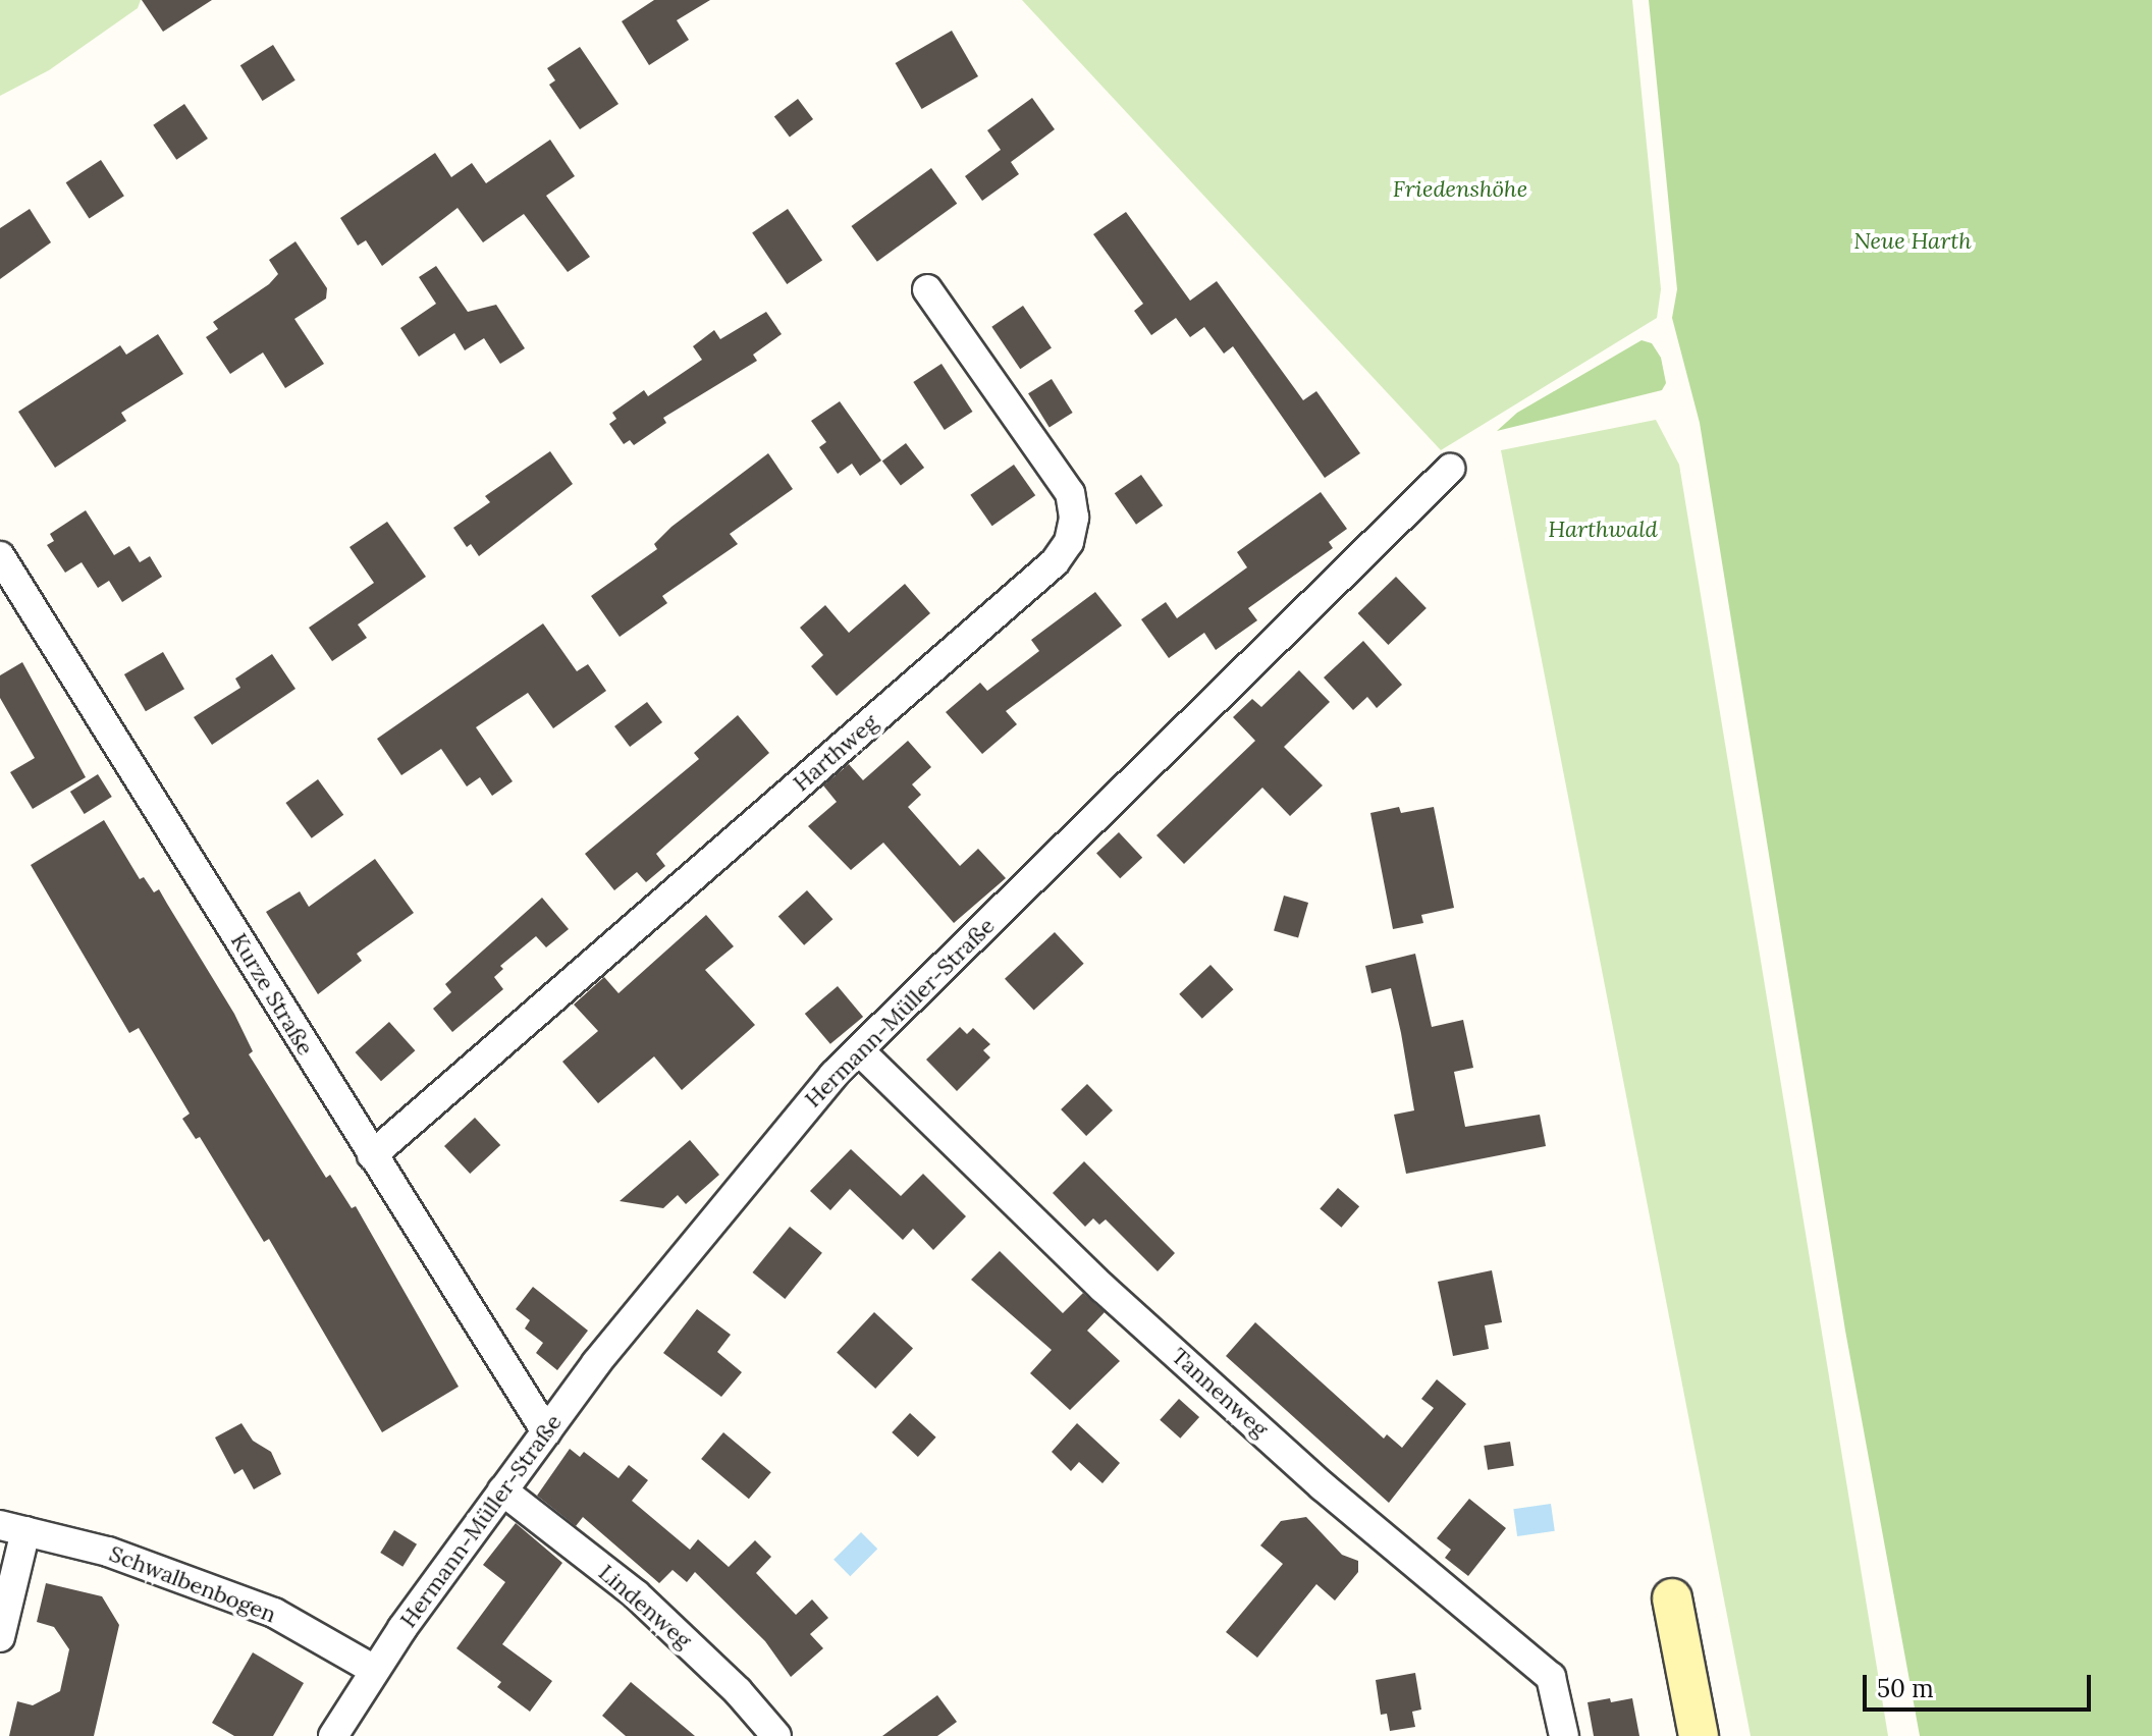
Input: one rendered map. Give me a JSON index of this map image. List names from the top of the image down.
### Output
{
  "streets": {
    "street": [
      "Harthweg",
      "Kurze Straße",
      "Hermann-Müller-Straße",
      "Tannenweg",
      "Schwalbenbogen",
      "Lindenweg"
    ]
  },
  "crossings": [
    ["Harthweg", "Kurze Straße"],
    ["Kurze Straße", "Hermann-Müller-Straße"],
    ["Hermann-Müller-Straße", "Tannenweg"],
    ["Hermann-Müller-Straße", "Schwalbenbogen"],
    ["Hermann-Müller-Straße", "Lindenweg"]
  ],
  "parks": ["Friedenshöhe", "Neue Harth", "Harthwald"],
  "scale_bar": "50 m"
}
